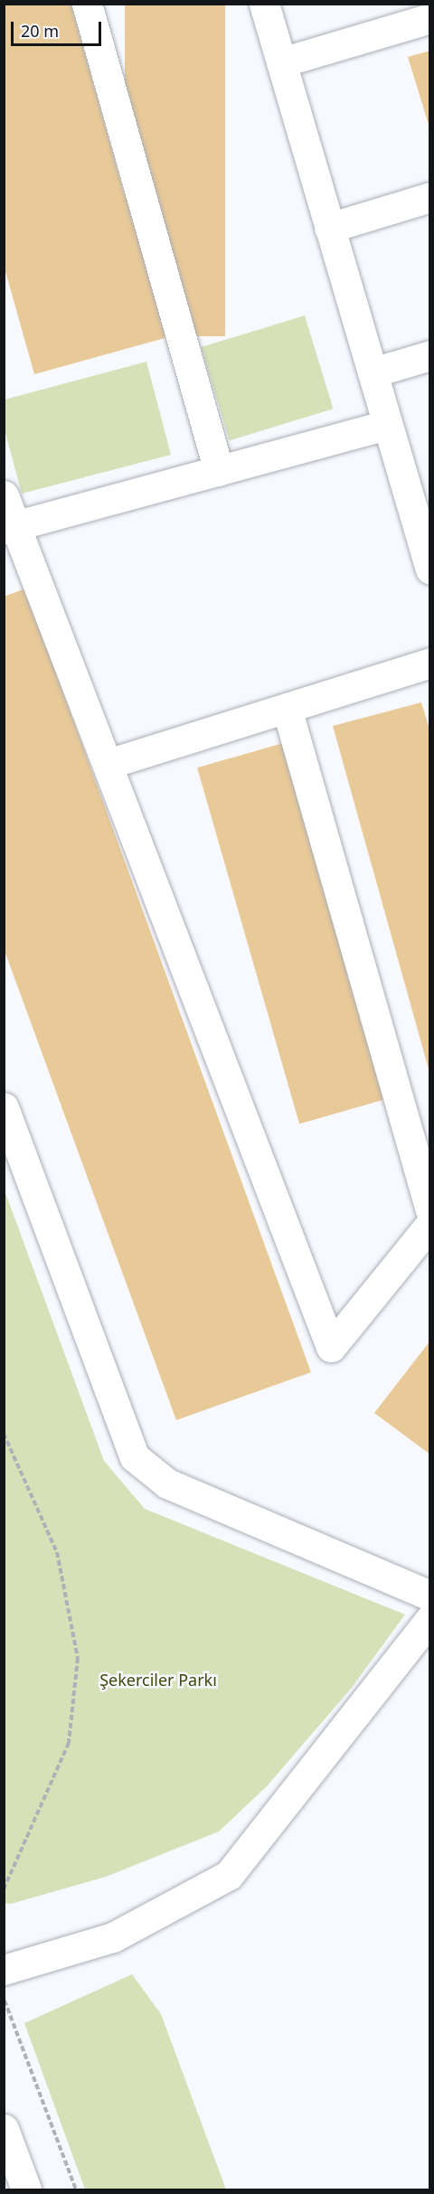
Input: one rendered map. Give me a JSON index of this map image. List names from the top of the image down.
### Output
{
  "parks": ["Şekerciler Parkı"],
  "scale_bar": "20 m"
}
